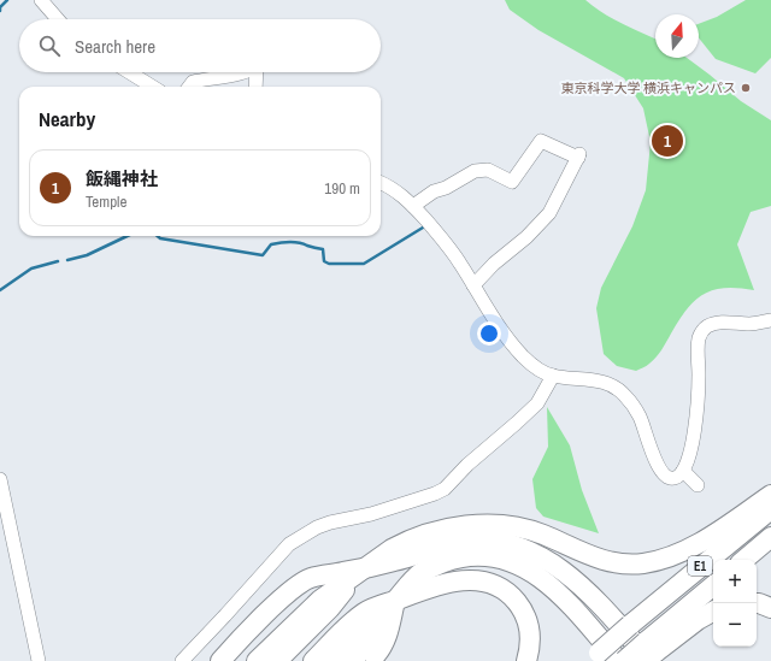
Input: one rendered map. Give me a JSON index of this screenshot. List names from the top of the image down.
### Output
{
  "streets": {
    "highway": ["E1"]
  },
  "places": ["東京科学大学 横浜キャンパス"],
  "north": "top",
  "page": {
    "search": "Search here",
    "heading": "Nearby",
    "pins": "1",
    "list": [
      {
        "mark": "1",
        "name": "飯縄神社",
        "note": "Temple",
        "value": "190 m"
      }
    ],
    "map_buttons": ["+", "−"]
  }
}
